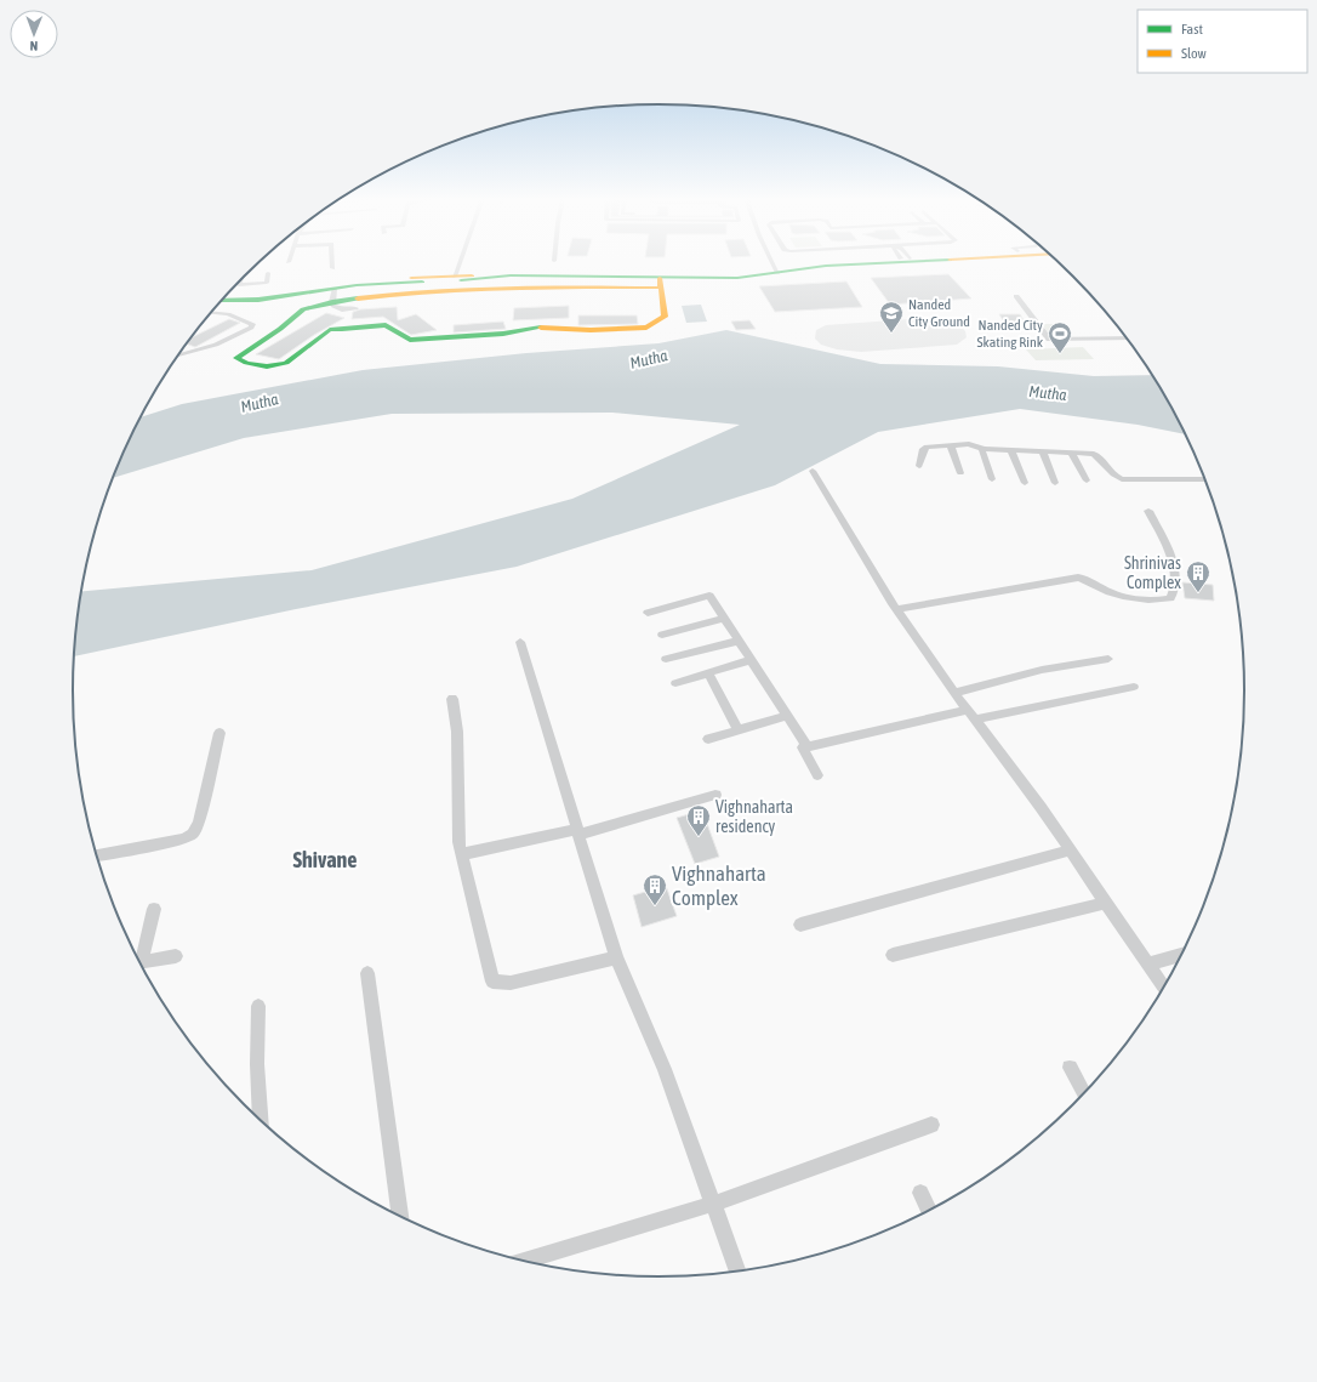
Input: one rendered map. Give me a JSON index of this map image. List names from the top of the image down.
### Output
{
  "districts": ["Shivane"],
  "water": ["Mutha"],
  "places": {
    "school or university": ["Nanded City Ground"],
    "sports": ["Nanded City Skating Rink"],
    "building": ["Shrinivas Complex", "Vighnaharta residency", "Vighnaharta Complex"]
  },
  "legend": ["Fast", "Slow"],
  "north": "bottom"
}
